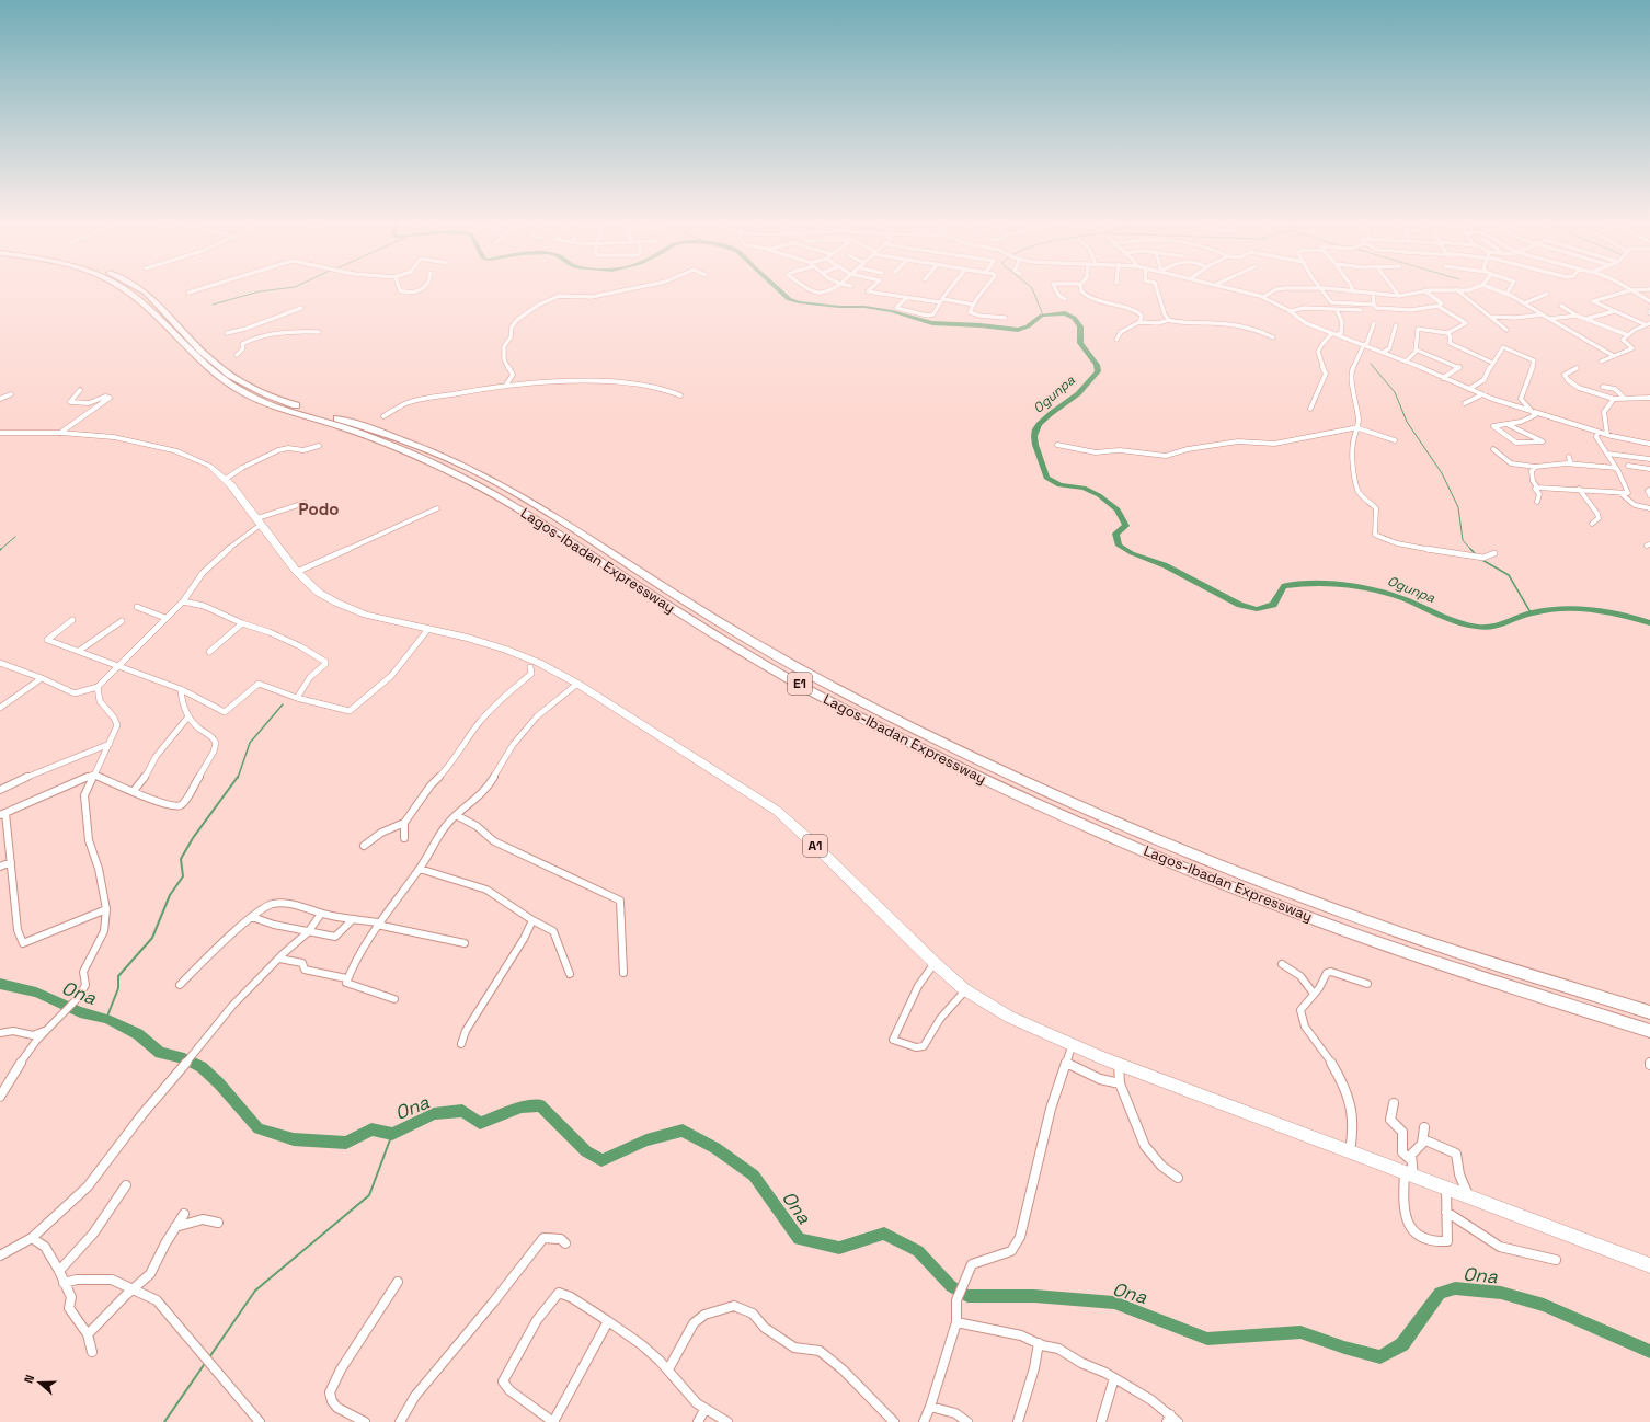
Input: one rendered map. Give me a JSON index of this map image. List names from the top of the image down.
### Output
{
  "streets": {
    "highway": ["Lagos-Ibadan Expressway", "E1", "A1"]
  },
  "districts": ["Podo"],
  "water": ["Ogunpa", "Ona"],
  "north": "left"
}
